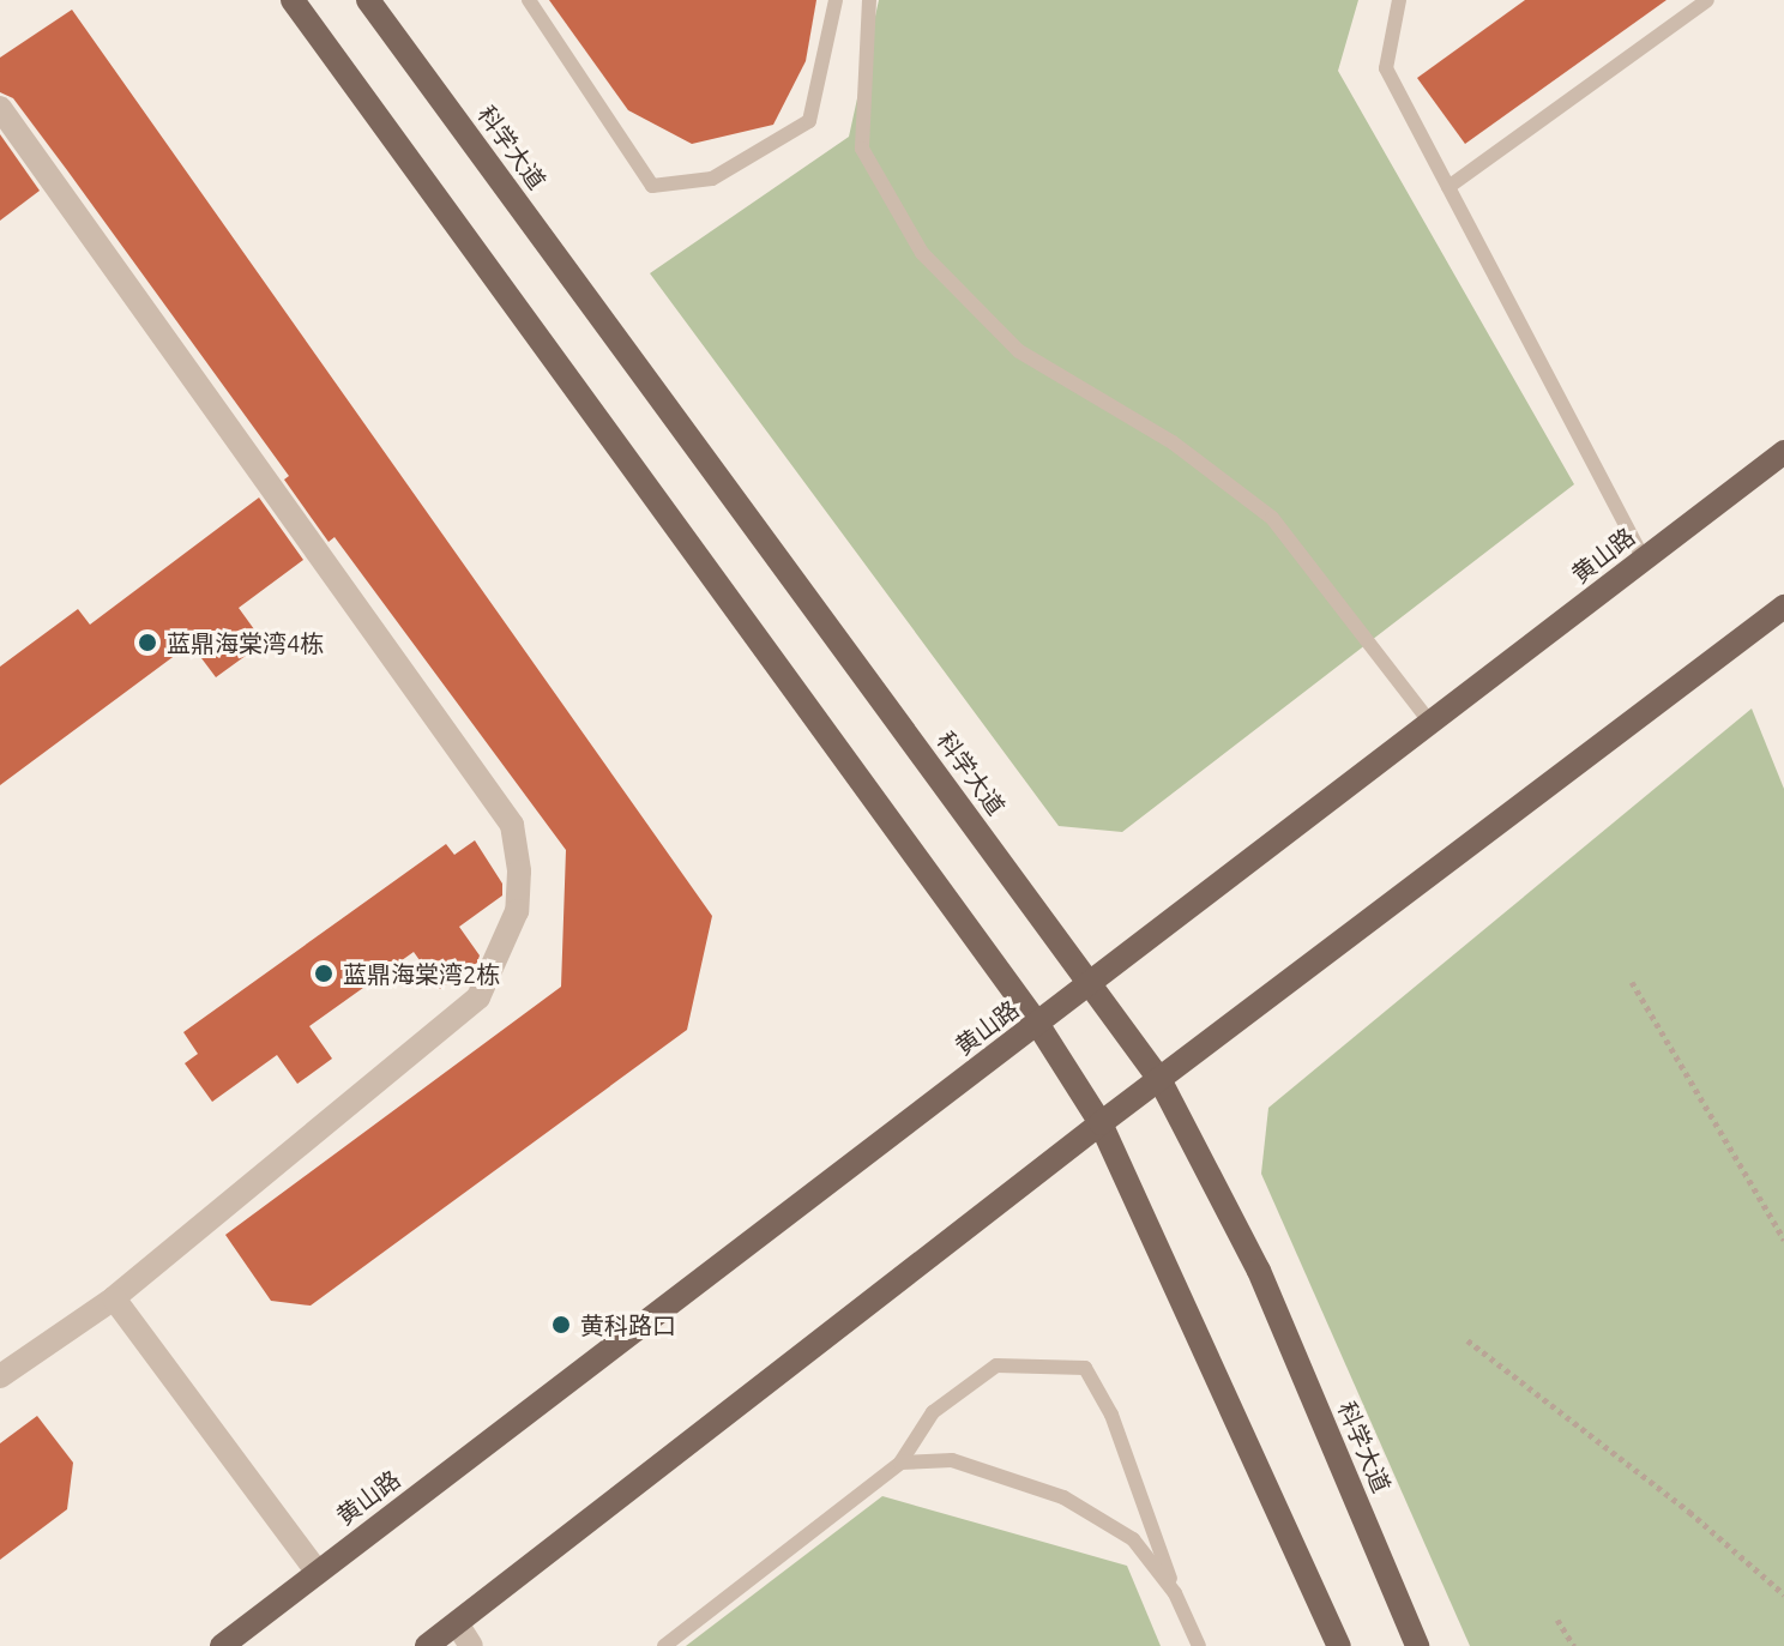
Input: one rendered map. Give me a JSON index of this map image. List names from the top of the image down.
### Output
{
  "streets": {
    "main road": ["科学大道", "黄山路"]
  },
  "crossings": [
    ["科学大道", "黄山路"]
  ],
  "places": ["蓝鼎海棠湾4栋", "蓝鼎海棠湾2栋", "黄科路口"]
}
